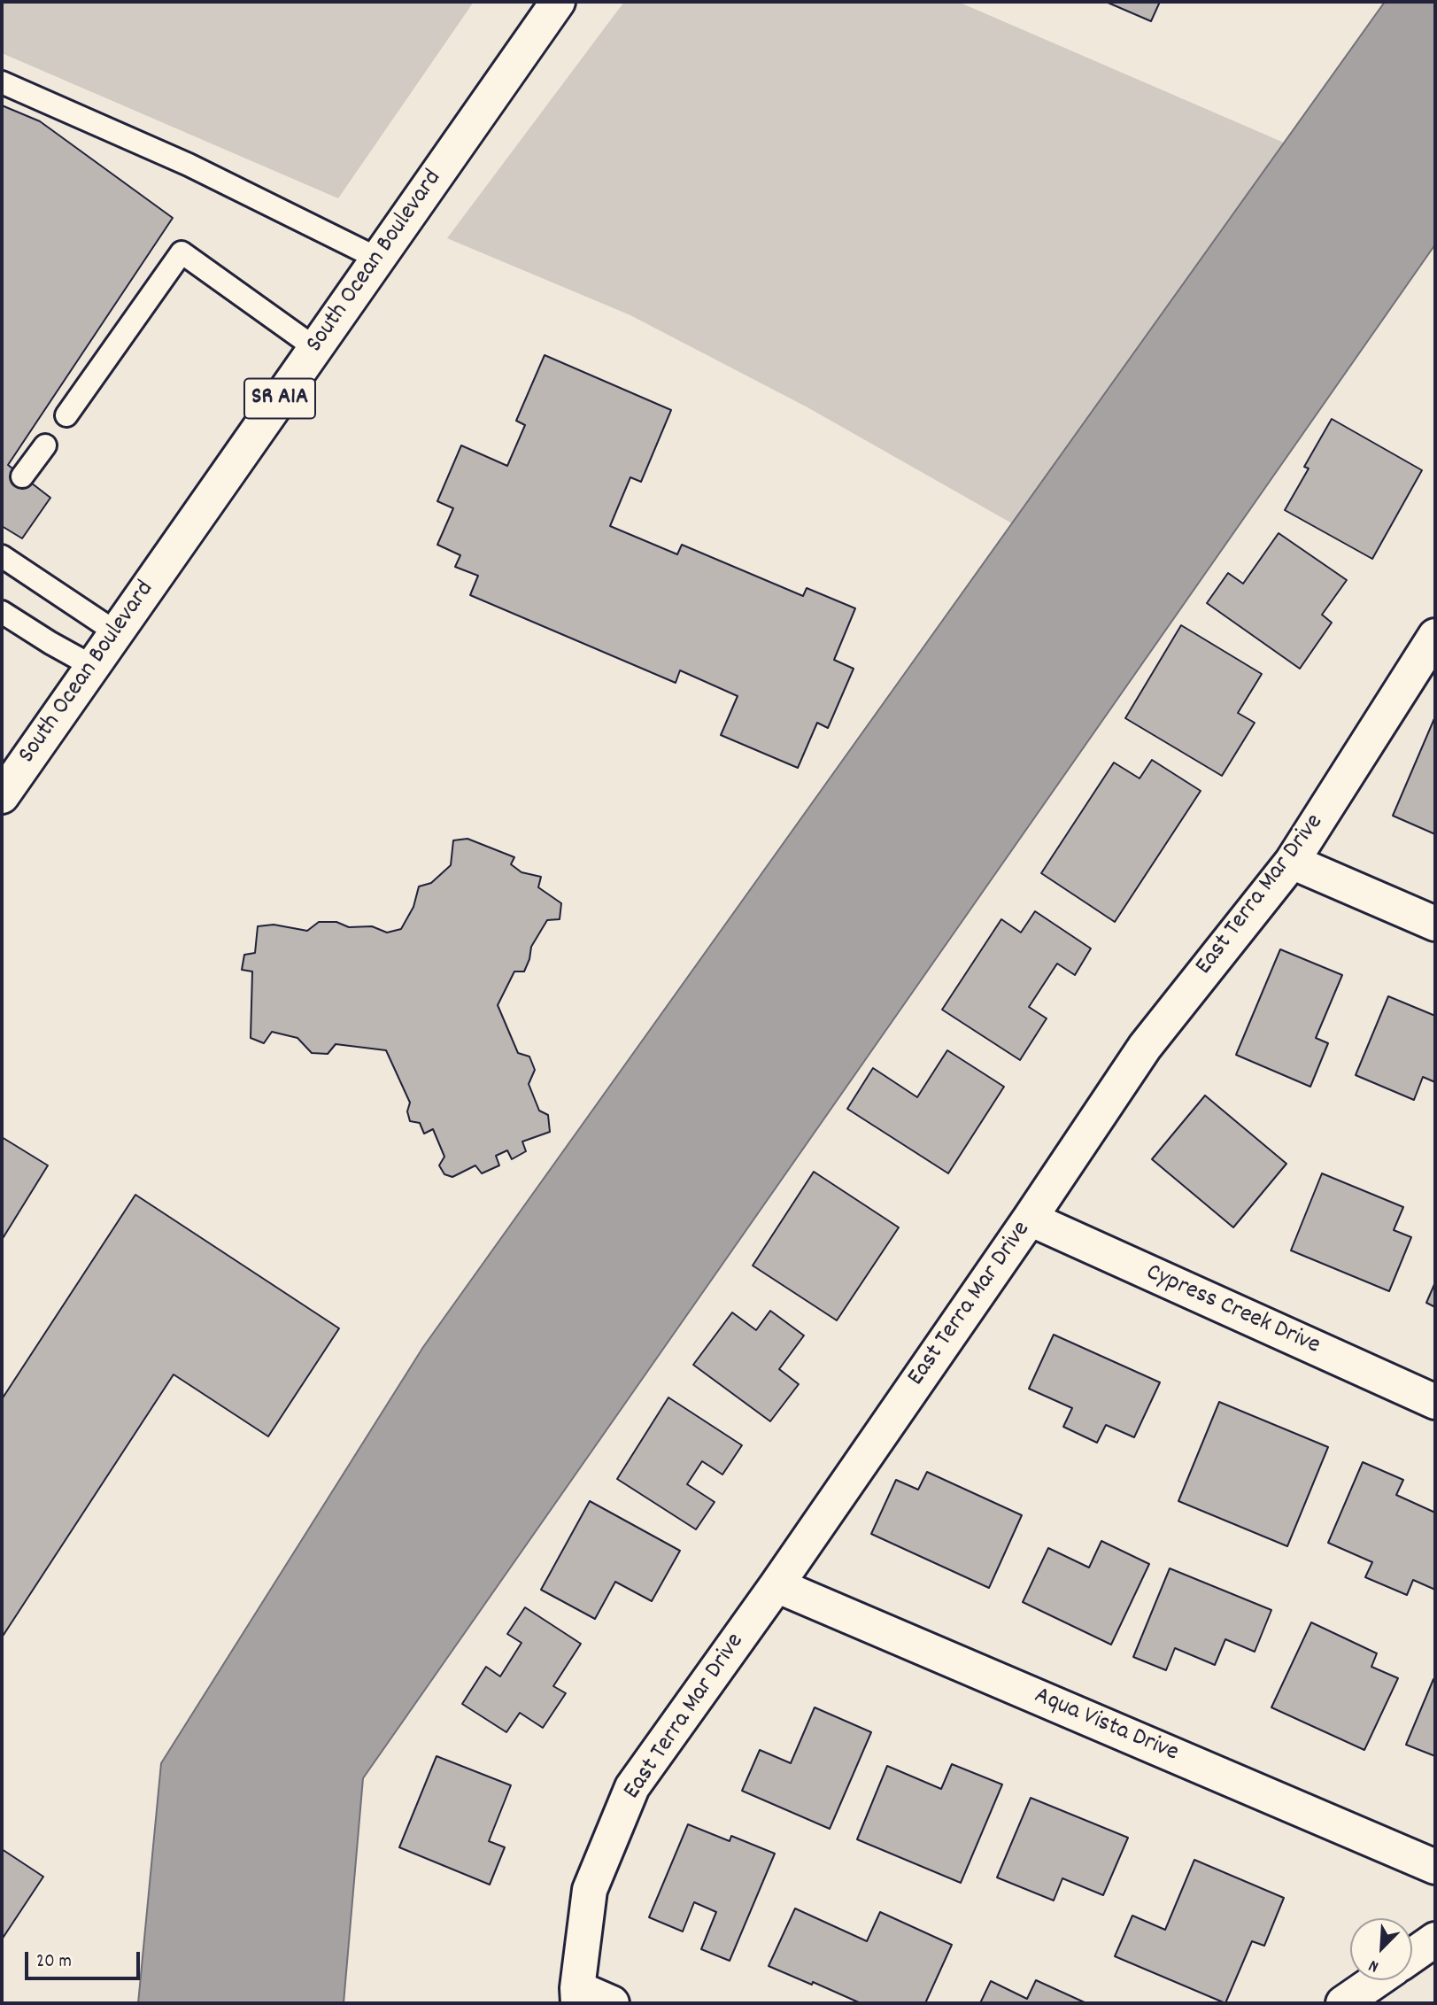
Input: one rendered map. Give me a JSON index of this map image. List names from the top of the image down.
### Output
{
  "streets": {
    "street": [
      "South Ocean Boulevard",
      "SR A1A",
      "East Terra Mar Drive",
      "Cypress Creek Drive",
      "Aqua Vista Drive"
    ]
  },
  "crossings": [
    ["East Terra Mar Drive", "Cypress Creek Drive"],
    ["East Terra Mar Drive", "Aqua Vista Drive"]
  ],
  "scale_bar": "20 m",
  "north": "bottom left"
}
